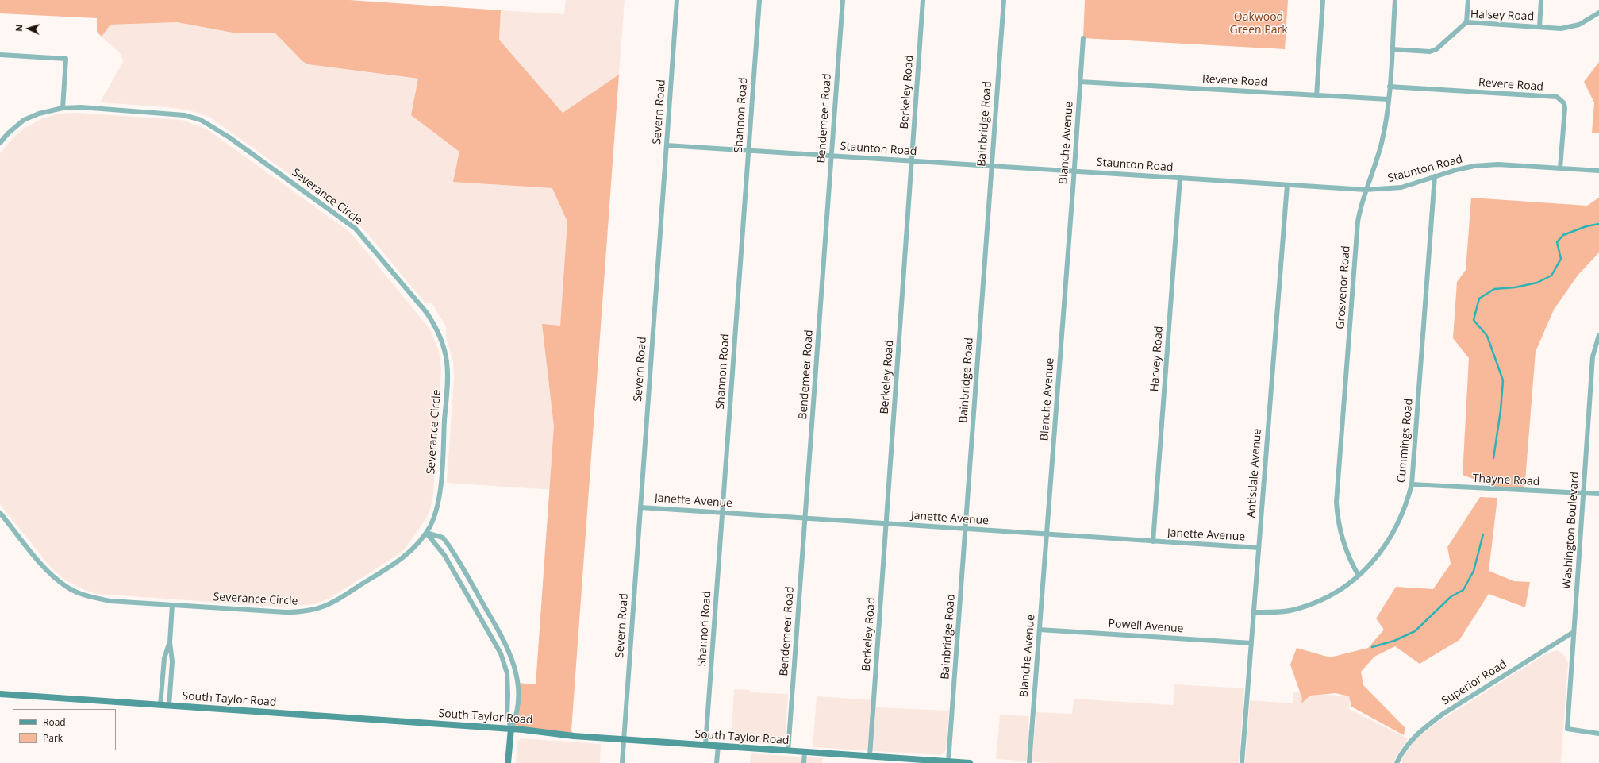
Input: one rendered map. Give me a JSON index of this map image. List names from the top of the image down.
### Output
{
  "streets": {
    "main road": ["South Taylor Road"],
    "street": [
      "Halsey Road",
      "Revere Road",
      "Berkeley Road",
      "Severn Road",
      "Shannon Road",
      "Bendemeer Road",
      "Bainbridge Road",
      "Blanche Avenue",
      "Staunton Road",
      "Severance Circle",
      "Grosvenor Road",
      "Harvey Road",
      "Cummings Road",
      "Antisdale Avenue",
      "Thayne Road",
      "Janette Avenue",
      "Washington Boulevard",
      "Powell Avenue",
      "Superior Road"
    ]
  },
  "crossings": [
    ["Halsey Road", "Grosvenor Road"],
    ["Revere Road", "Blanche Avenue"],
    ["Revere Road", "Staunton Road"],
    ["Revere Road", "Grosvenor Road"],
    ["Berkeley Road", "Staunton Road"],
    ["Berkeley Road", "Janette Avenue"],
    ["Berkeley Road", "South Taylor Road"],
    ["Severn Road", "Staunton Road"],
    ["Severn Road", "Janette Avenue"],
    ["Severn Road", "South Taylor Road"],
    ["Shannon Road", "Staunton Road"],
    ["Shannon Road", "Janette Avenue"],
    ["Shannon Road", "South Taylor Road"],
    ["Bendemeer Road", "Staunton Road"],
    ["Bendemeer Road", "Janette Avenue"],
    ["Bendemeer Road", "South Taylor Road"],
    ["Bainbridge Road", "Staunton Road"],
    ["Bainbridge Road", "Janette Avenue"],
    ["Bainbridge Road", "South Taylor Road"],
    ["Blanche Avenue", "Staunton Road"],
    ["Blanche Avenue", "Janette Avenue"],
    ["Blanche Avenue", "Powell Avenue"],
    ["Staunton Road", "Grosvenor Road"],
    ["Staunton Road", "Harvey Road"],
    ["Staunton Road", "Cummings Road"],
    ["Staunton Road", "Antisdale Avenue"],
    ["Grosvenor Road", "Cummings Road"],
    ["Harvey Road", "Janette Avenue"],
    ["Cummings Road", "Antisdale Avenue"],
    ["Cummings Road", "Thayne Road"],
    ["Antisdale Avenue", "Janette Avenue"],
    ["Antisdale Avenue", "Powell Avenue"],
    ["Thayne Road", "Washington Boulevard"],
    ["Washington Boulevard", "Superior Road"]
  ],
  "parks": ["Oakwood Green Park"],
  "legend": ["Road", "Park"],
  "north": "left"
}
